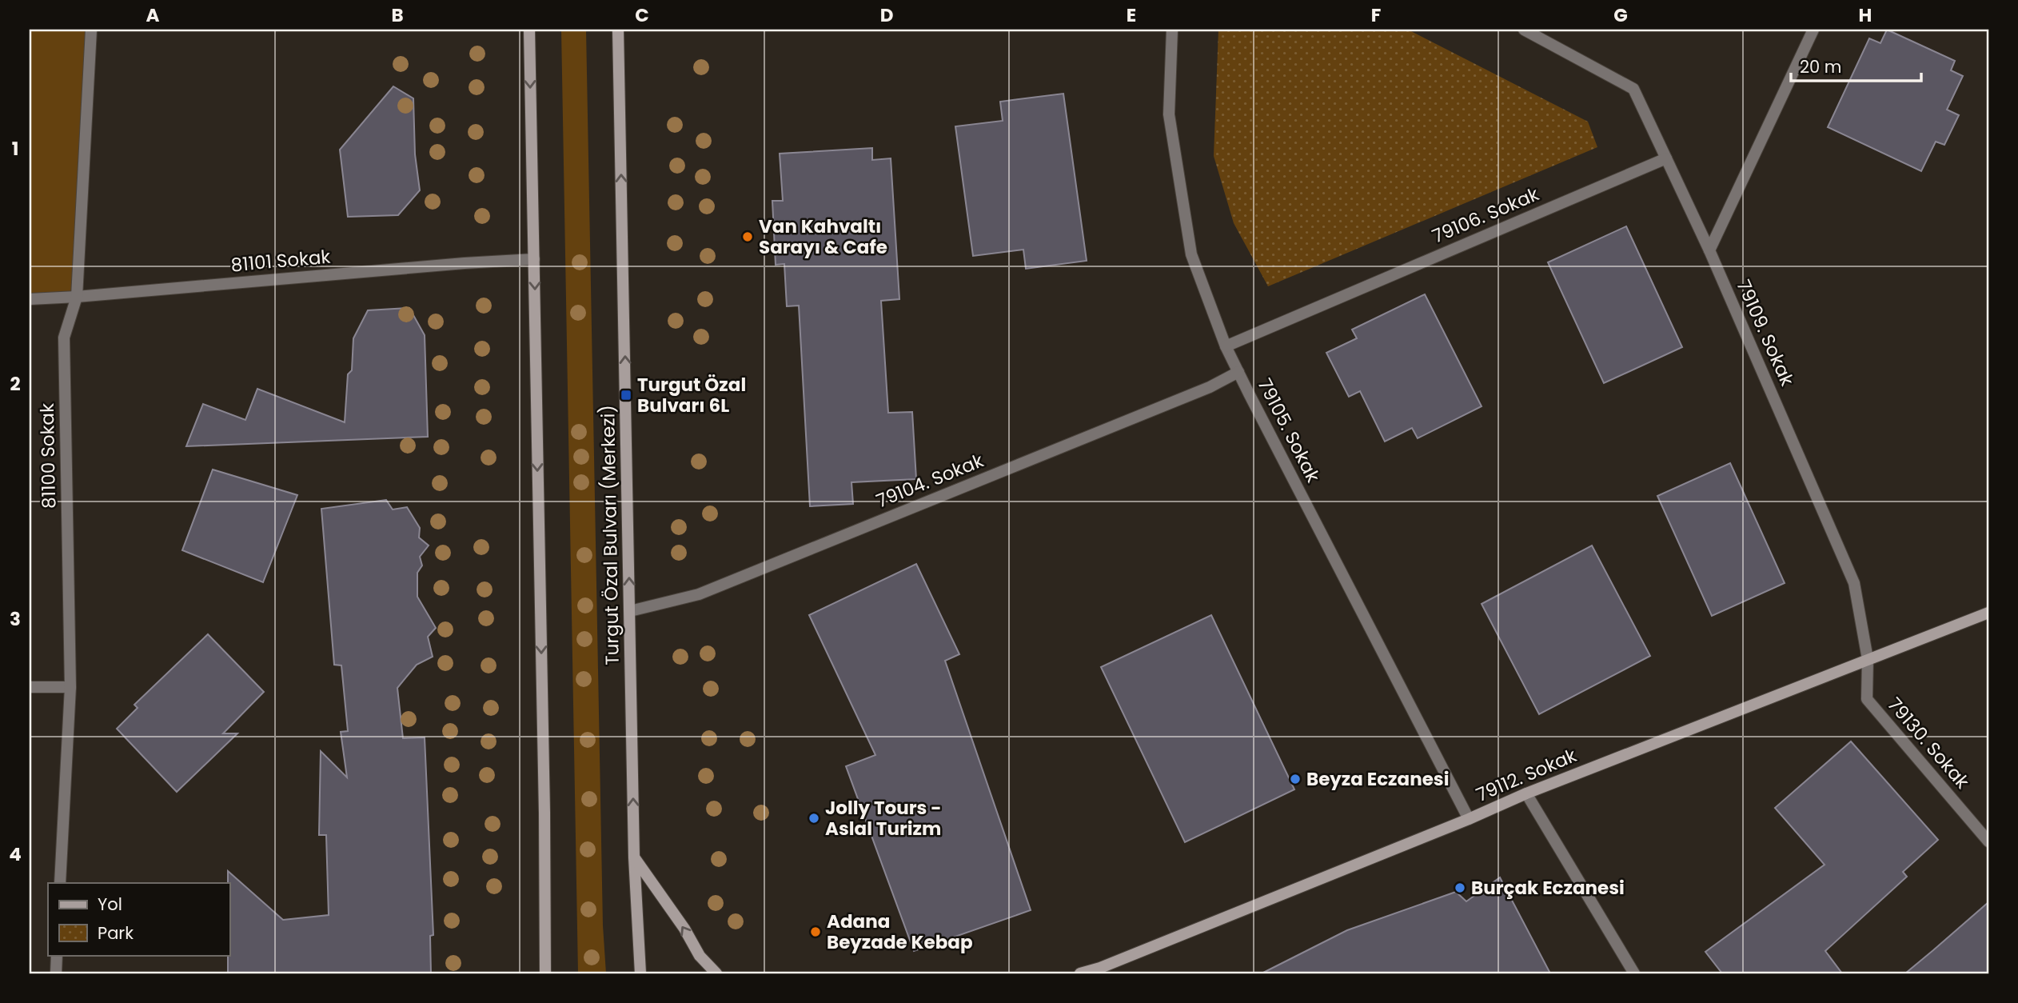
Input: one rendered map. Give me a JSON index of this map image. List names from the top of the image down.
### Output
{
  "streets": {
    "main road": ["Turgut Özal Bulvarı (Merkezi)", "79112. Sokak"],
    "street": [
      "79106. Sokak",
      "81101 Sokak",
      "79109. Sokak",
      "79105. Sokak",
      "81100 Sokak",
      "79104. Sokak",
      "79130. Sokak"
    ]
  },
  "crossings": [
    ["79106. Sokak", "79105. Sokak"],
    ["81101 Sokak", "81100 Sokak"],
    ["79109. Sokak", "79130. Sokak"],
    ["79109. Sokak", "79112. Sokak"],
    ["79105. Sokak", "79104. Sokak"],
    ["79105. Sokak", "79112. Sokak"],
    ["79104. Sokak", "Turgut Özal Bulvarı (Merkezi)"],
    ["79130. Sokak", "79112. Sokak"]
  ],
  "places": {
    "other": [
      "Van Kahvaltı Sarayı & Cafe",
      "Beyza Eczanesi",
      "Jolly Tours - Aslal Turizm",
      "Burçak Eczanesi",
      "Adana Beyzade Kebap"
    ],
    "transit": ["Turgut Özal Bulvarı 6L"]
  },
  "legend": ["Yol", "Park"],
  "scale_bar": "20 m",
  "grid": {
    "columns": [
      "A",
      "B",
      "C",
      "D",
      "E",
      "F",
      "G",
      "H"
    ],
    "rows": [
      "1",
      "2",
      "3",
      "4"
    ]
  }
}
